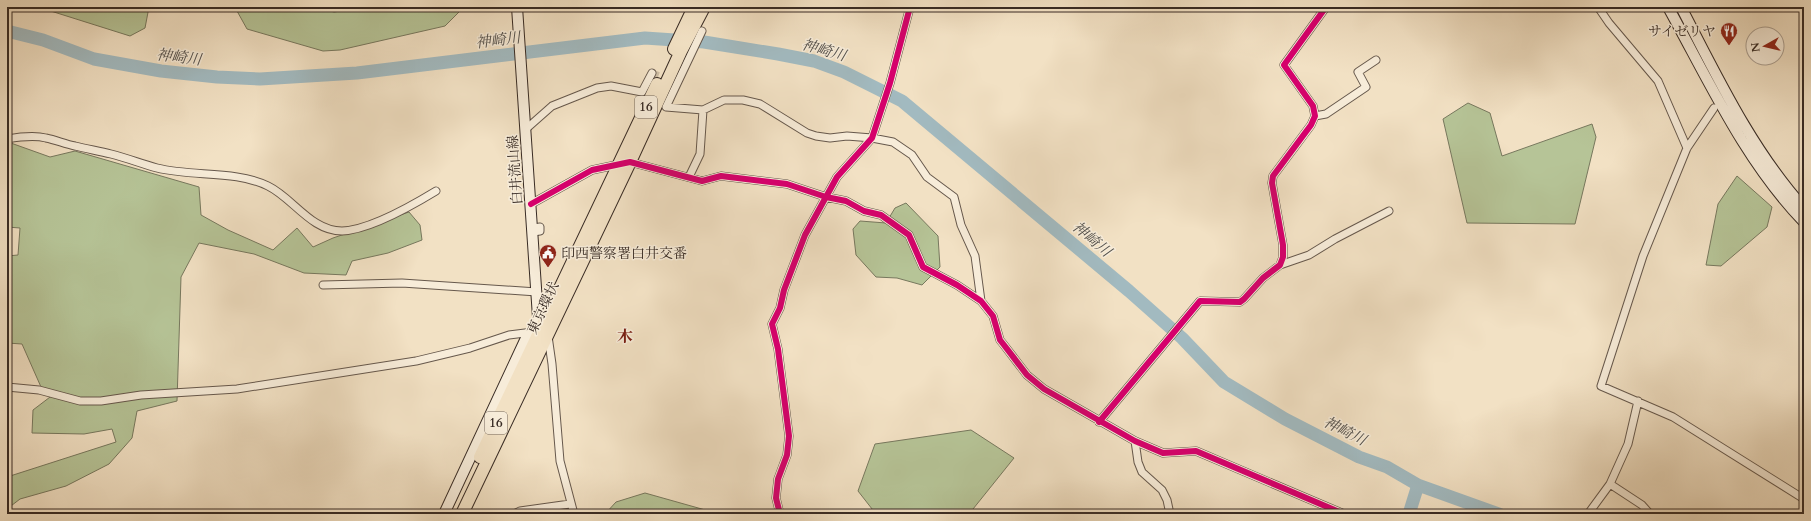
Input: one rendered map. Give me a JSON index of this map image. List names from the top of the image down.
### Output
{
  "streets": {
    "highway": ["16", "東京環状"],
    "main road": ["白井流山線"]
  },
  "crossings": [
    ["白井流山線", "東京環状"]
  ],
  "districts": ["木"],
  "water": ["神崎川"],
  "places": {
    "restaurant": ["サイゼリヤ"],
    "public building": ["印西警察署白井交番"]
  },
  "north": "left"
}
